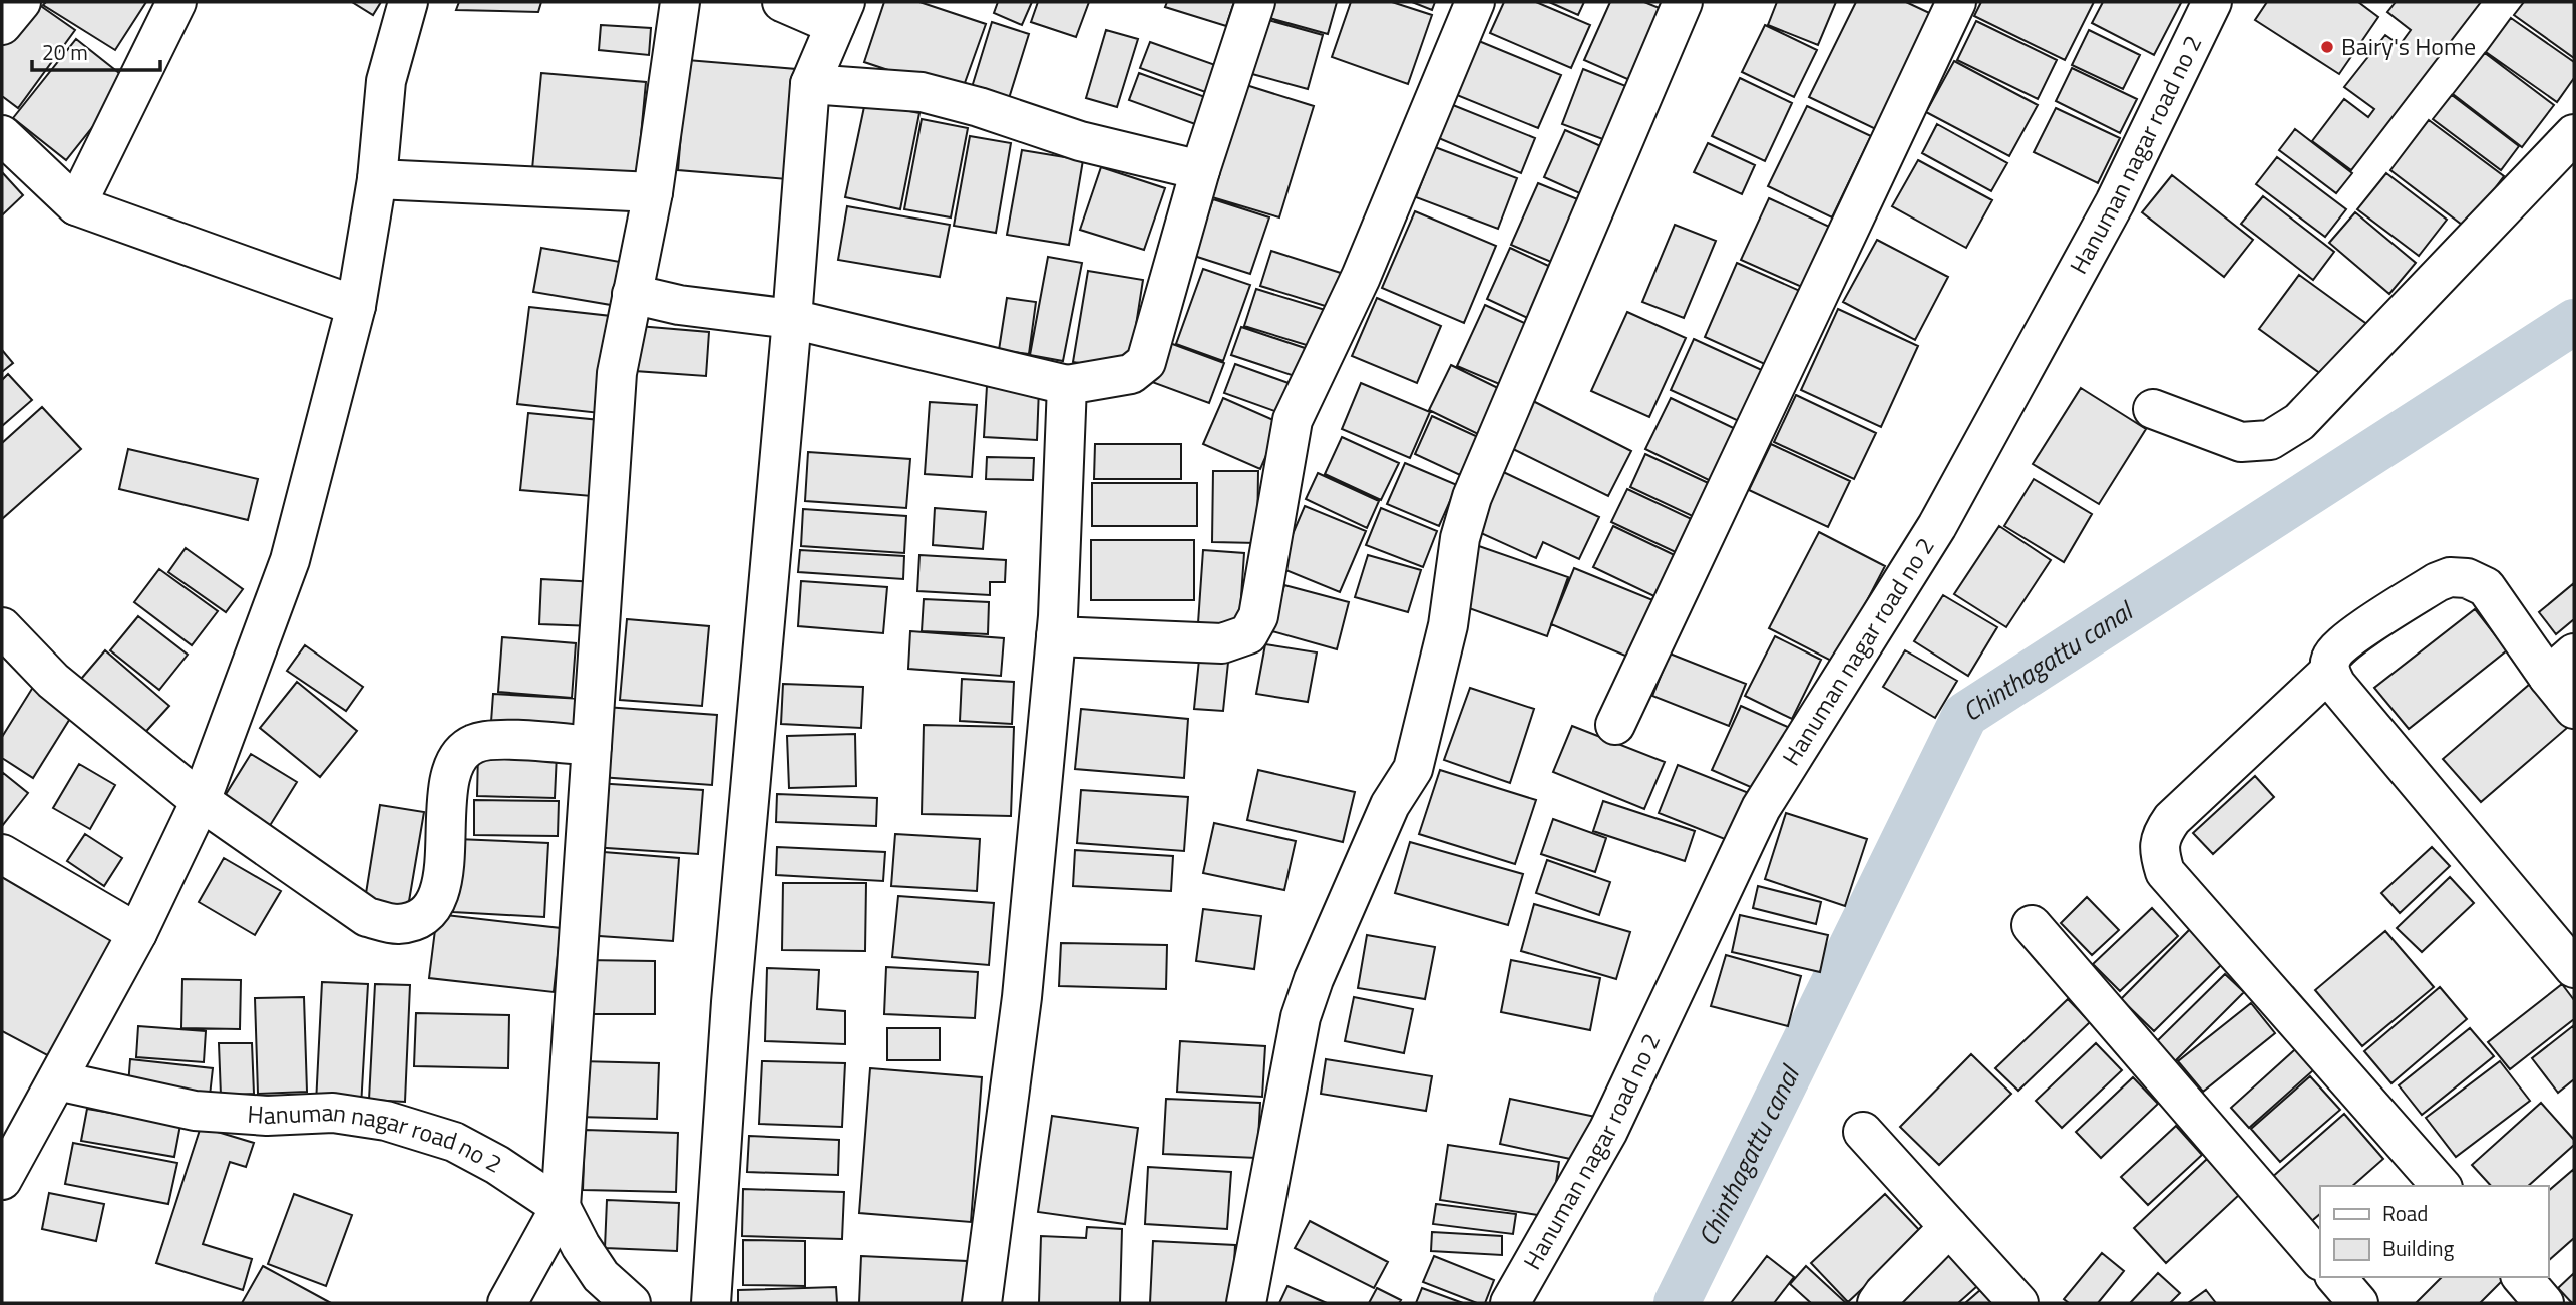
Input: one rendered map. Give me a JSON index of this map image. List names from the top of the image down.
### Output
{
  "streets": {
    "street": ["Hanuman nagar road no 2"]
  },
  "water": ["Chinthagattu canal"],
  "places": ["Bairy's Home"],
  "legend": ["Road", "Building"],
  "scale_bar": "20 m"
}
